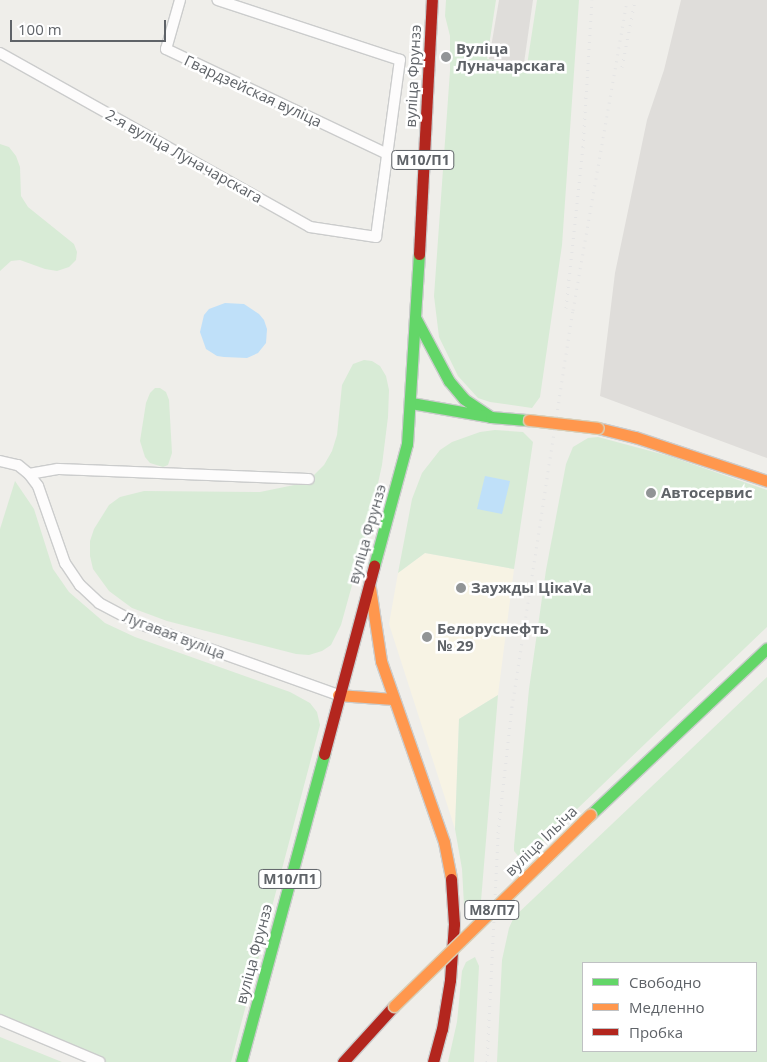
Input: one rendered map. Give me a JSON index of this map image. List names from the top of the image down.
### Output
{
  "streets": {
    "main road": [
      "вуліца Фрунзэ",
      "М10/П1",
      "вуліца Ільіча",
      "М8/П7"
    ],
    "street": ["Гвардзейская вуліца", "2-я вуліца Луначарскага", "Лугавая вуліца"]
  },
  "crossings": [
    ["вуліца Фрунзэ", "М10/П1"],
    ["вуліца Фрунзэ", "Лугавая вуліца"],
    ["Гвардзейская вуліца", "2-я вуліца Луначарскага"]
  ],
  "places": [
    "Вуліца Луначарскага",
    "Автосервис",
    "Заужды ЦікаVа",
    "Белоруснефть № 29"
  ],
  "legend": ["Свободно", "Медленно", "Пробка"],
  "scale_bar": "100 m"
}
